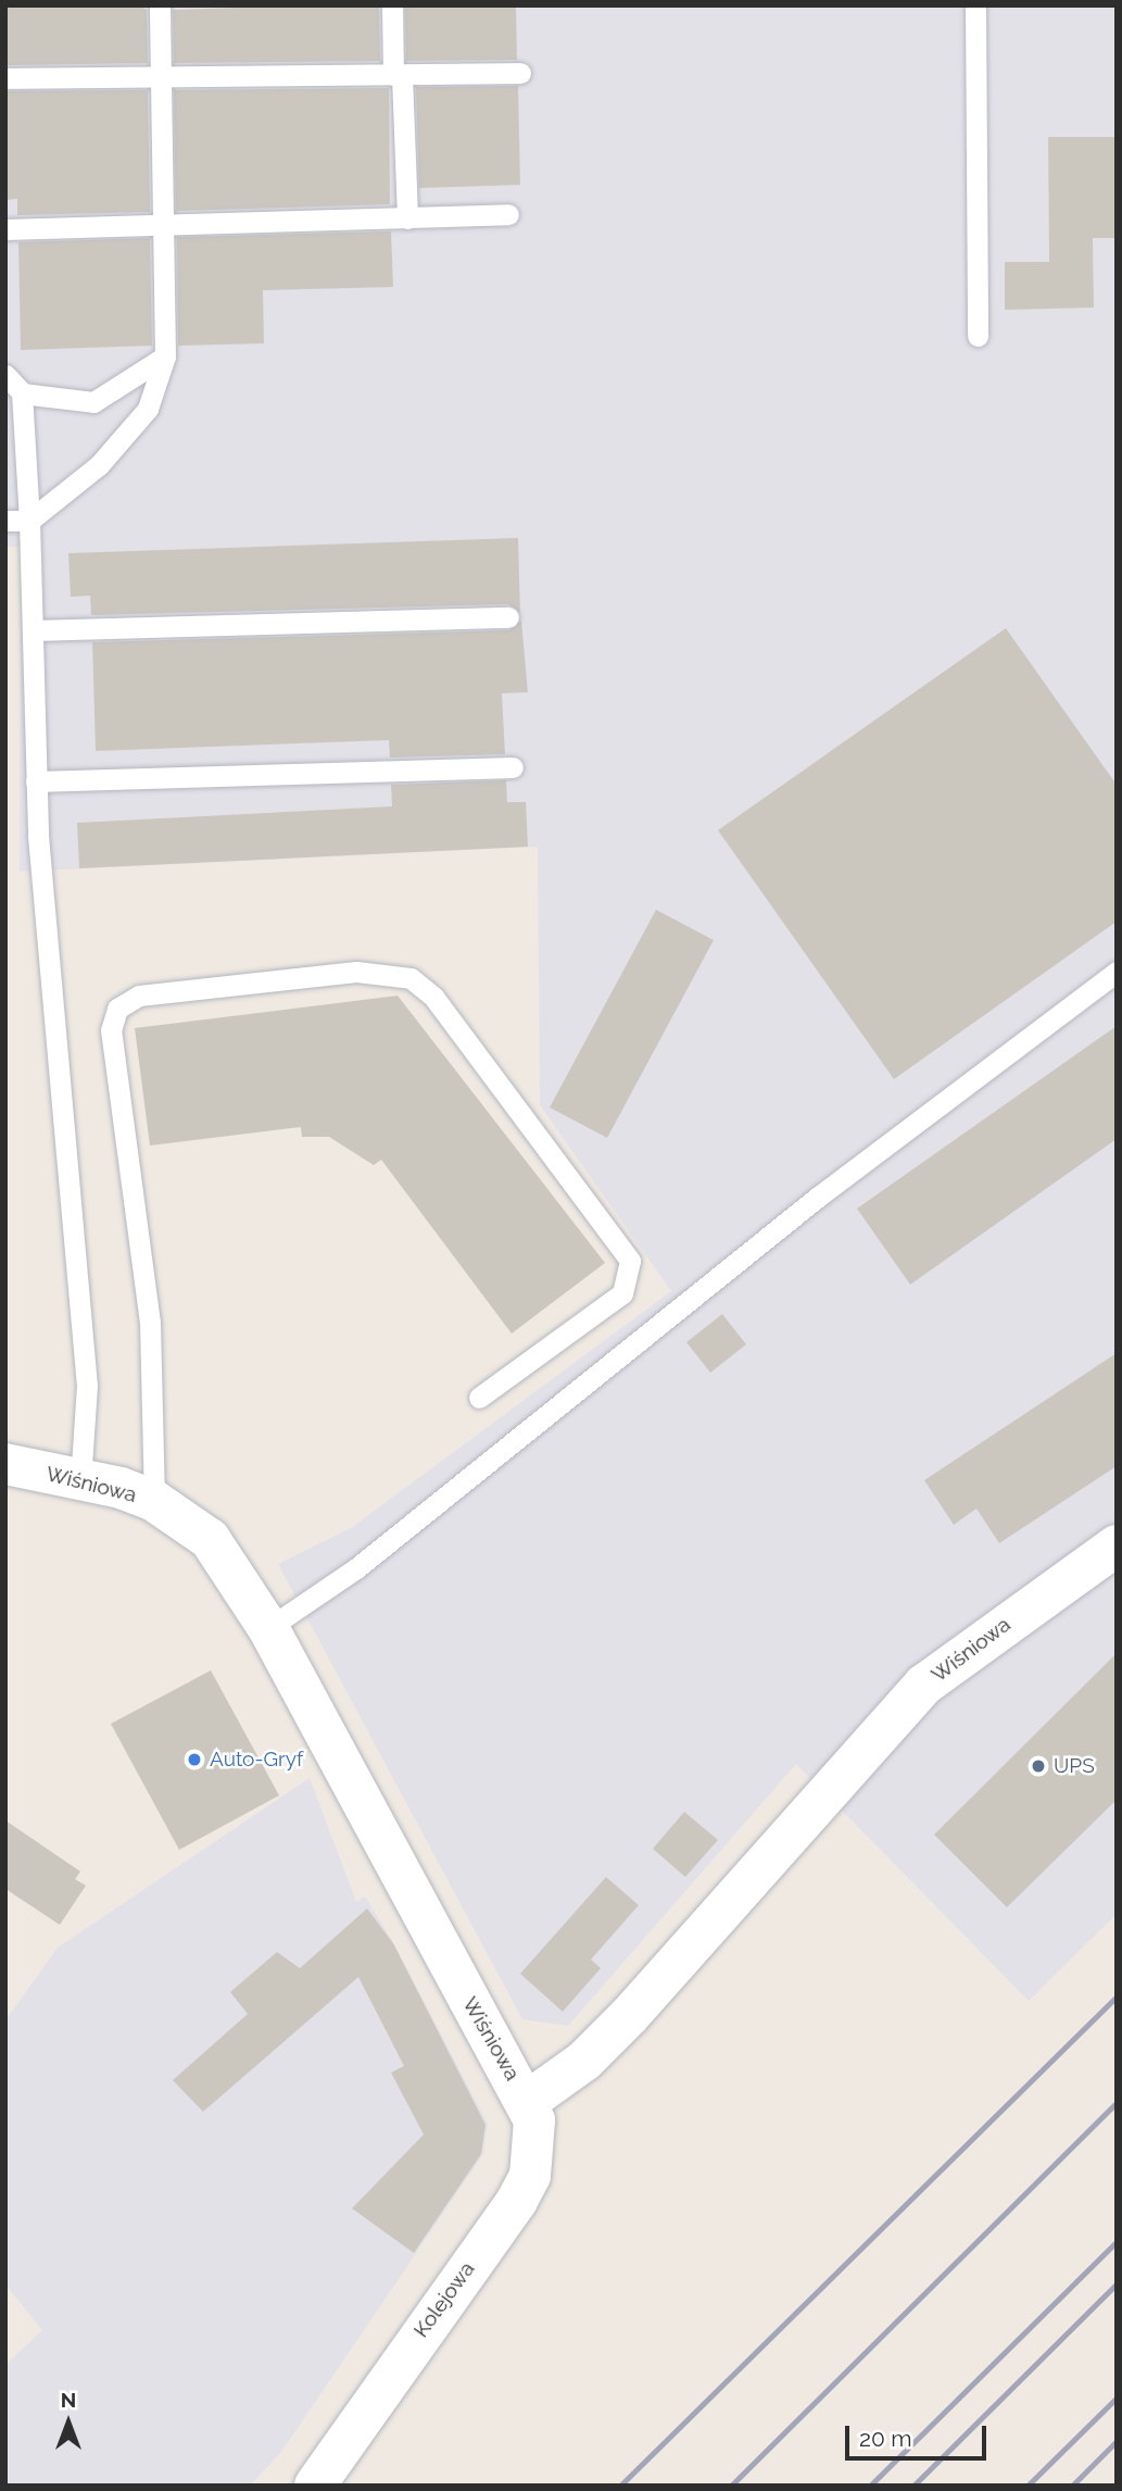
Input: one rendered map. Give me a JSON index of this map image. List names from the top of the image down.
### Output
{
  "streets": {
    "street": ["Wiśniowa", "Kolejowa"]
  },
  "crossings": [
    ["Wiśniowa", "Kolejowa"]
  ],
  "places": ["Auto-Gryf", "UPS"],
  "scale_bar": "20 m",
  "north": "top"
}
